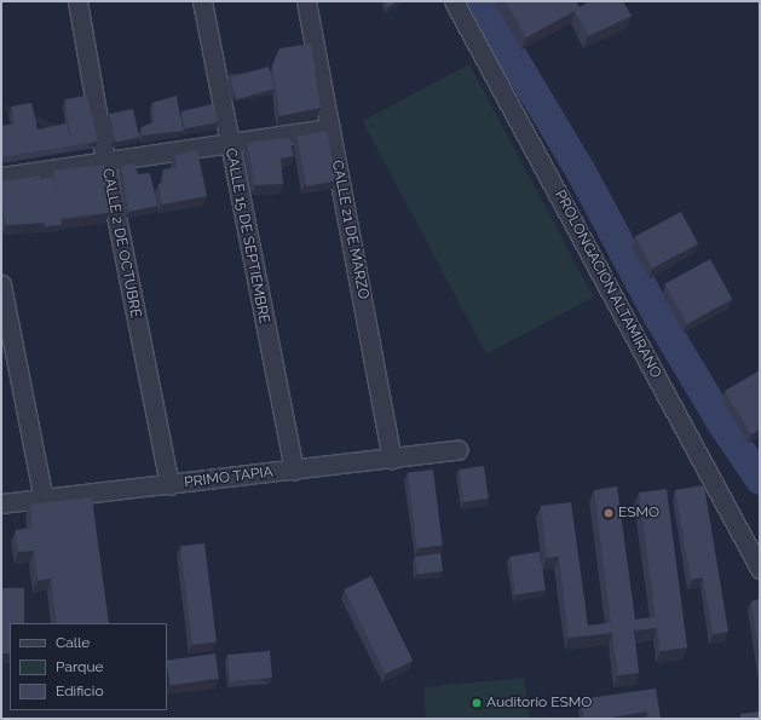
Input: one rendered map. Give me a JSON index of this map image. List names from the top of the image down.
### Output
{
  "streets": {
    "street": [
      "CALLE 21 DE MARZO",
      "CALLE 15 DE SEPTIEMBRE",
      "CALLE 2 DE OCTUBRE",
      "PROLONGACIÓN ALTAMIRANO",
      "PRIMO TAPIA"
    ]
  },
  "crossings": [
    ["CALLE 21 DE MARZO", "PRIMO TAPIA"],
    ["CALLE 15 DE SEPTIEMBRE", "PRIMO TAPIA"],
    ["CALLE 2 DE OCTUBRE", "PRIMO TAPIA"]
  ],
  "places": ["ESMO", "Auditorio ESMO"],
  "legend": ["Calle", "Parque", "Edificio"]
}
